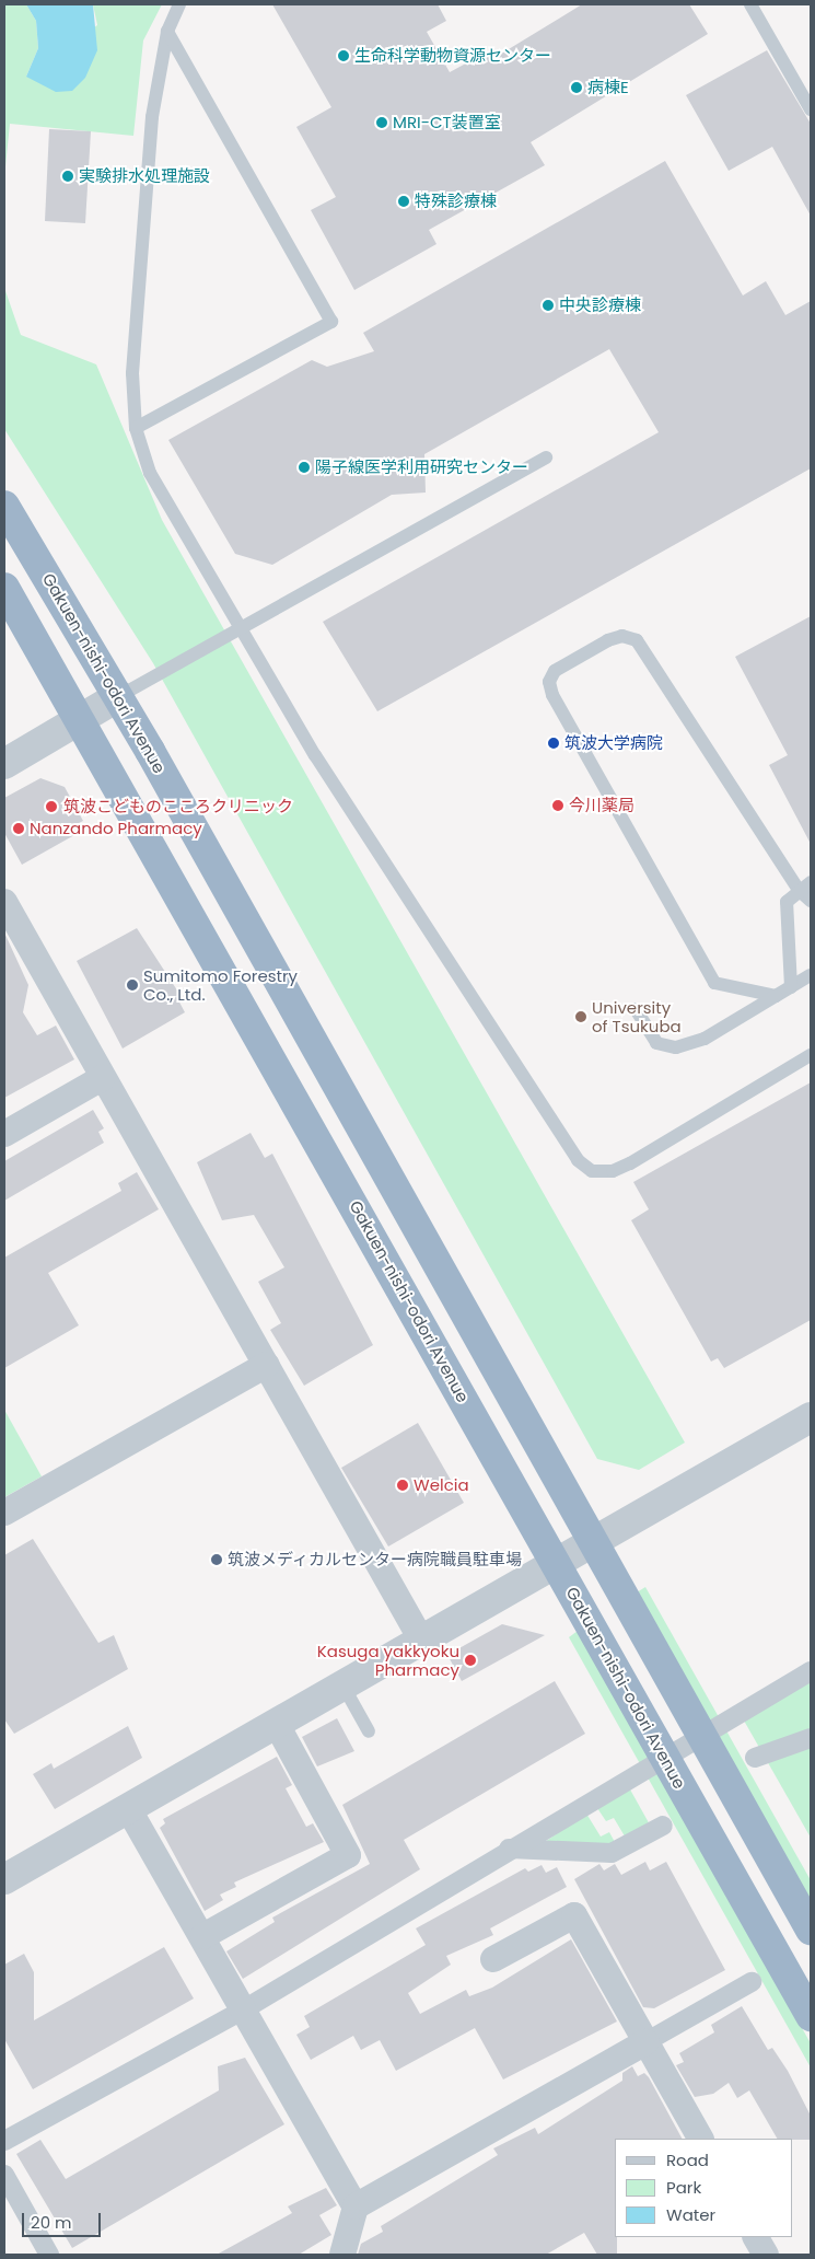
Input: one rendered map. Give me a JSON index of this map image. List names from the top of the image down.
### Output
{
  "streets": {
    "highway": ["Gakuen-nishi-odori Avenue"]
  },
  "places": [
    "生命科学動物資源センター",
    "病棟E",
    "MRI-CT装置室",
    "実験排水処理施設",
    "特殊診療棟",
    "中央診療棟",
    "陽子線医学利用研究センター",
    "筑波大学病院",
    "今川薬局",
    "筑波こどものこころクリニック",
    "Nanzando Pharmacy",
    "Sumitomo Forestry Co., Ltd.",
    "University of Tsukuba",
    "Welcia",
    "筑波メディカルセンター病院職員駐車場",
    "Kasuga yakkyoku Pharmacy"
  ],
  "legend": ["Road", "Park", "Water"],
  "scale_bar": "20 m"
}
